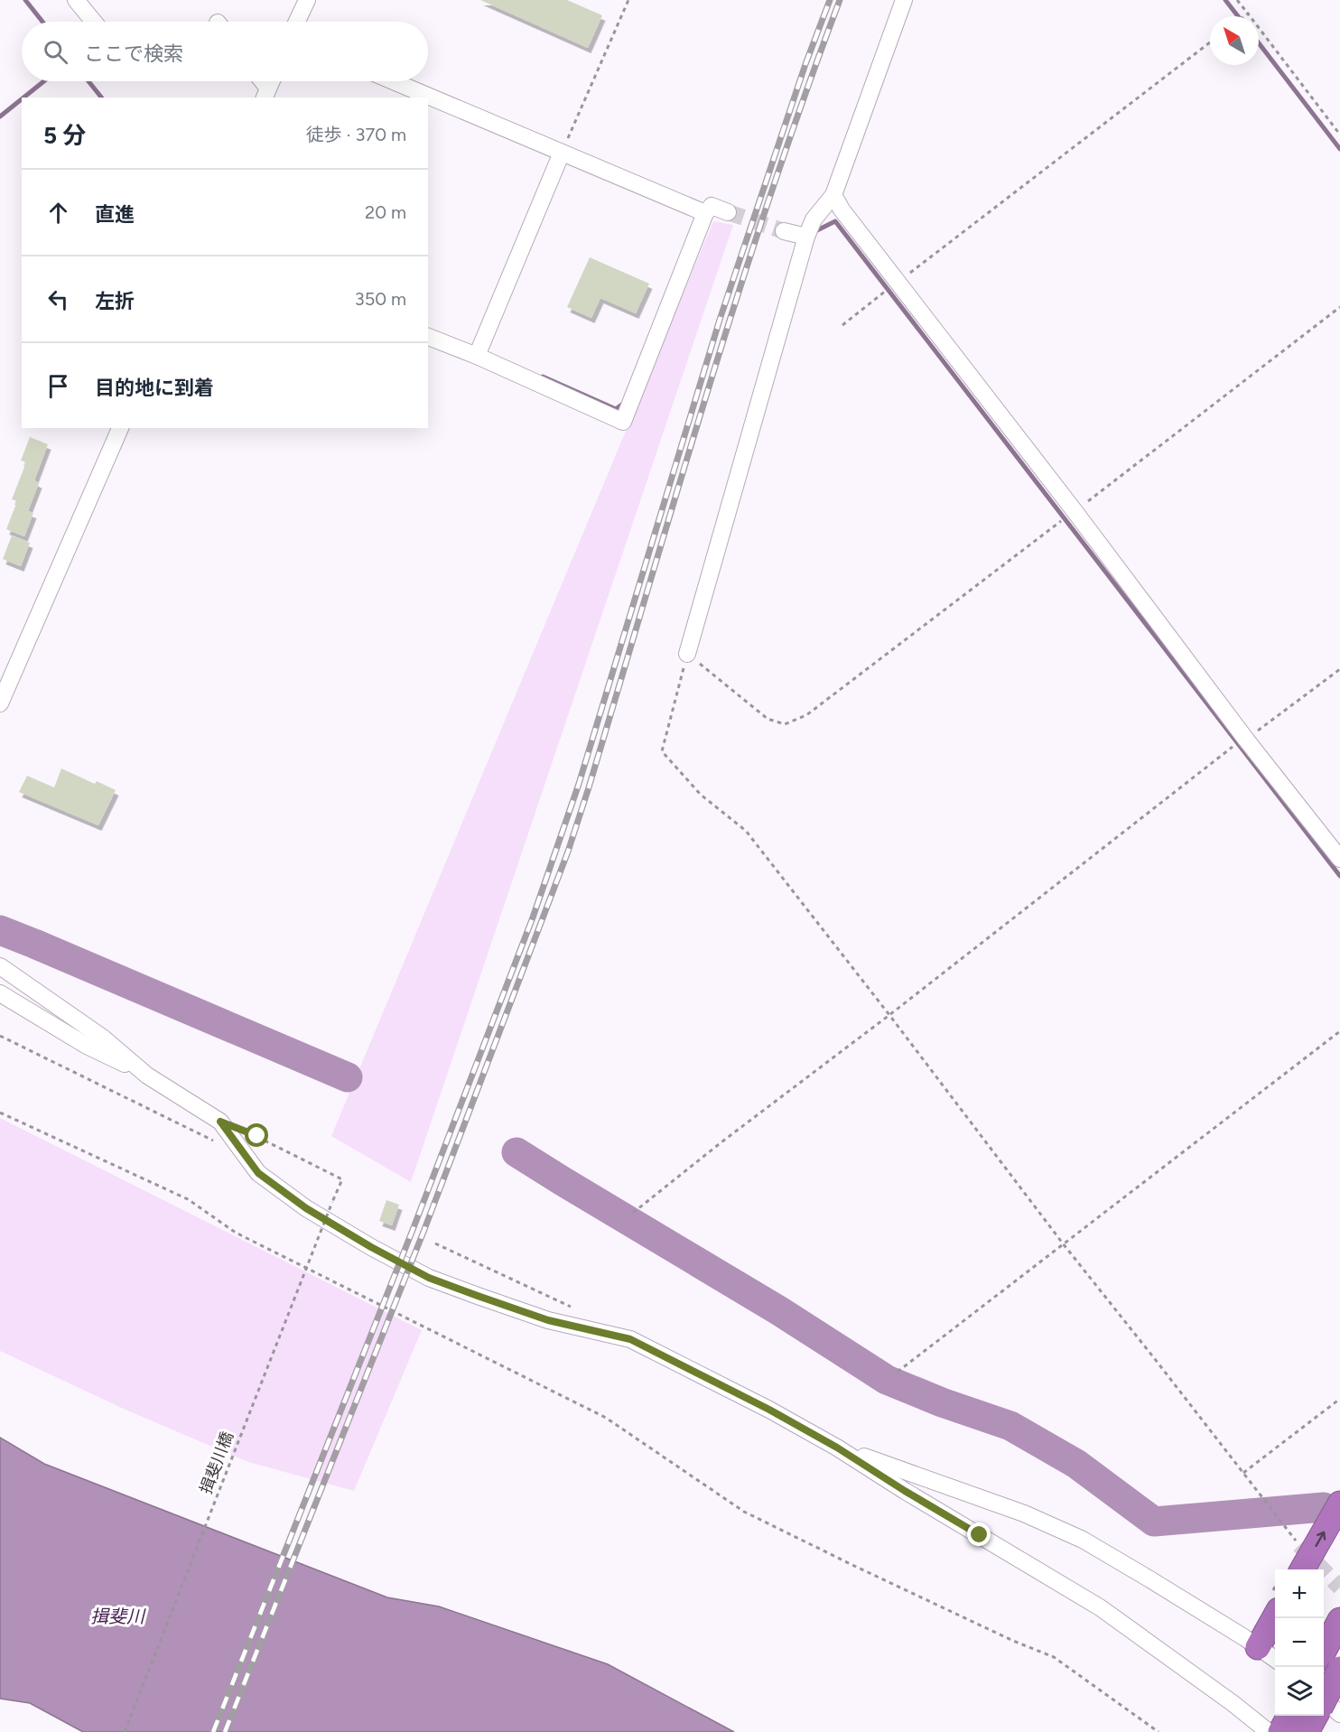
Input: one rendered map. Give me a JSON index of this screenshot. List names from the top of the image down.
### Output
{
  "streets": {
    "path": ["揖斐川橋"]
  },
  "water": ["揖斐川"],
  "north": "top left",
  "page": {
    "search": "ここで検索",
    "heading": ["5 分", "徒歩 · 370 m"],
    "list": [
      ["直進", "20 m"],
      ["左折", "350 m"],
      "目的地に到着"
    ],
    "map_buttons": ["+", "−"]
  }
}
